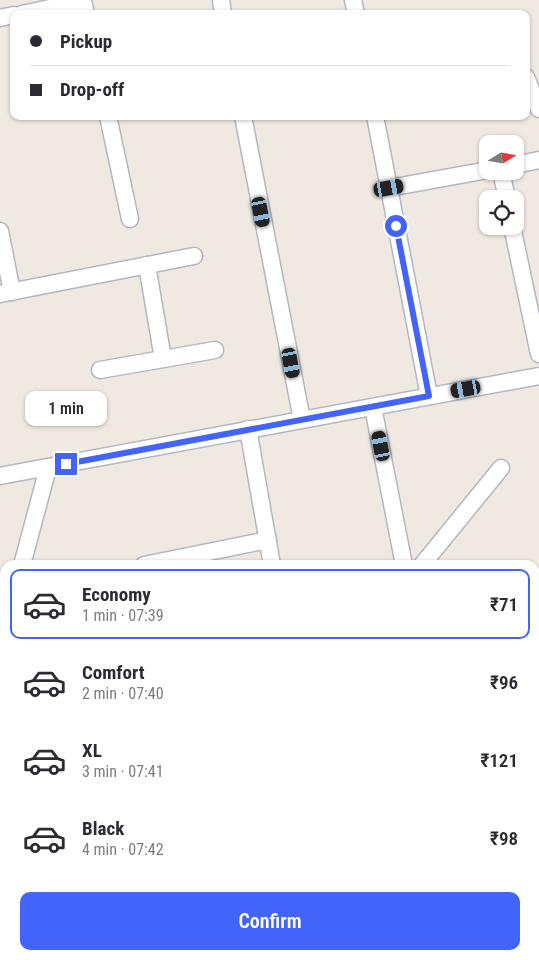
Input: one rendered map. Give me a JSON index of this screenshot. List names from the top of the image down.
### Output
{
  "north": "right",
  "page": {
    "banner": ["Pickup", "Drop-off"],
    "bubble": "1 min",
    "list": [
      {
        "name": "Economy",
        "note": "1 min · 07:39",
        "value": "₹71"
      },
      {
        "name": "Comfort",
        "note": "2 min · 07:40",
        "value": "₹96"
      },
      {
        "name": "XL",
        "note": "3 min · 07:41",
        "value": "₹121"
      },
      {
        "name": "Black",
        "note": "4 min · 07:42",
        "value": "₹98"
      }
    ],
    "buttons": "Confirm"
  }
}
